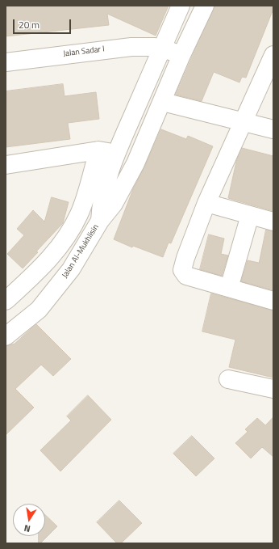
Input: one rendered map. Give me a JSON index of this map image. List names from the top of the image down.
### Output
{
  "streets": {
    "street": ["Jalan Sadar I", "Jalan Al-Mukhlisin"]
  },
  "crossings": [
    ["Jalan Sadar I", "Jalan Al-Mukhlisin"]
  ],
  "scale_bar": "20 m",
  "north": "bottom"
}
